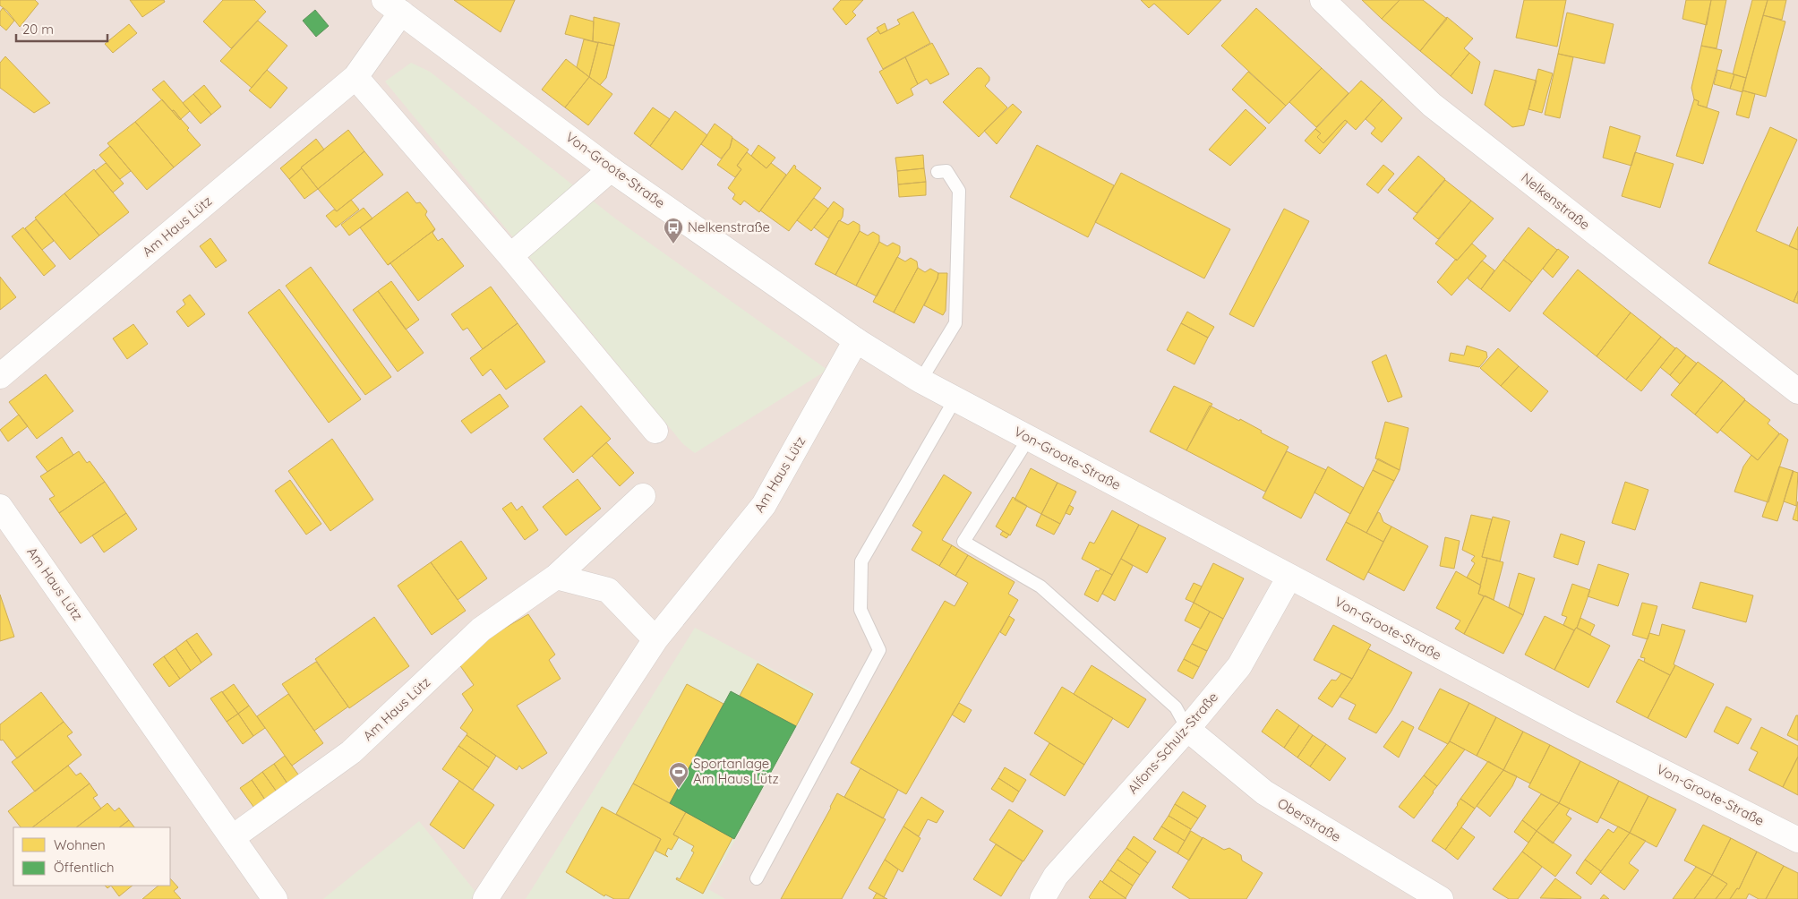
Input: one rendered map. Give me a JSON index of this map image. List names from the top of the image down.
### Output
{
  "streets": {
    "street": [
      "Von-Groote-Straße",
      "Nelkenstraße",
      "Am Haus Lütz",
      "Alfons-Schulz-Straße",
      "Oberstraße"
    ]
  },
  "crossings": [
    ["Von-Groote-Straße", "Am Haus Lütz"],
    ["Von-Groote-Straße", "Alfons-Schulz-Straße"],
    ["Alfons-Schulz-Straße", "Oberstraße"]
  ],
  "places": {
    "bus stop": ["Nelkenstraße"],
    "sports": ["Sportanlage Am Haus Lütz"]
  },
  "legend": ["Wohnen", "Öffentlich"],
  "scale_bar": "20 m"
}
